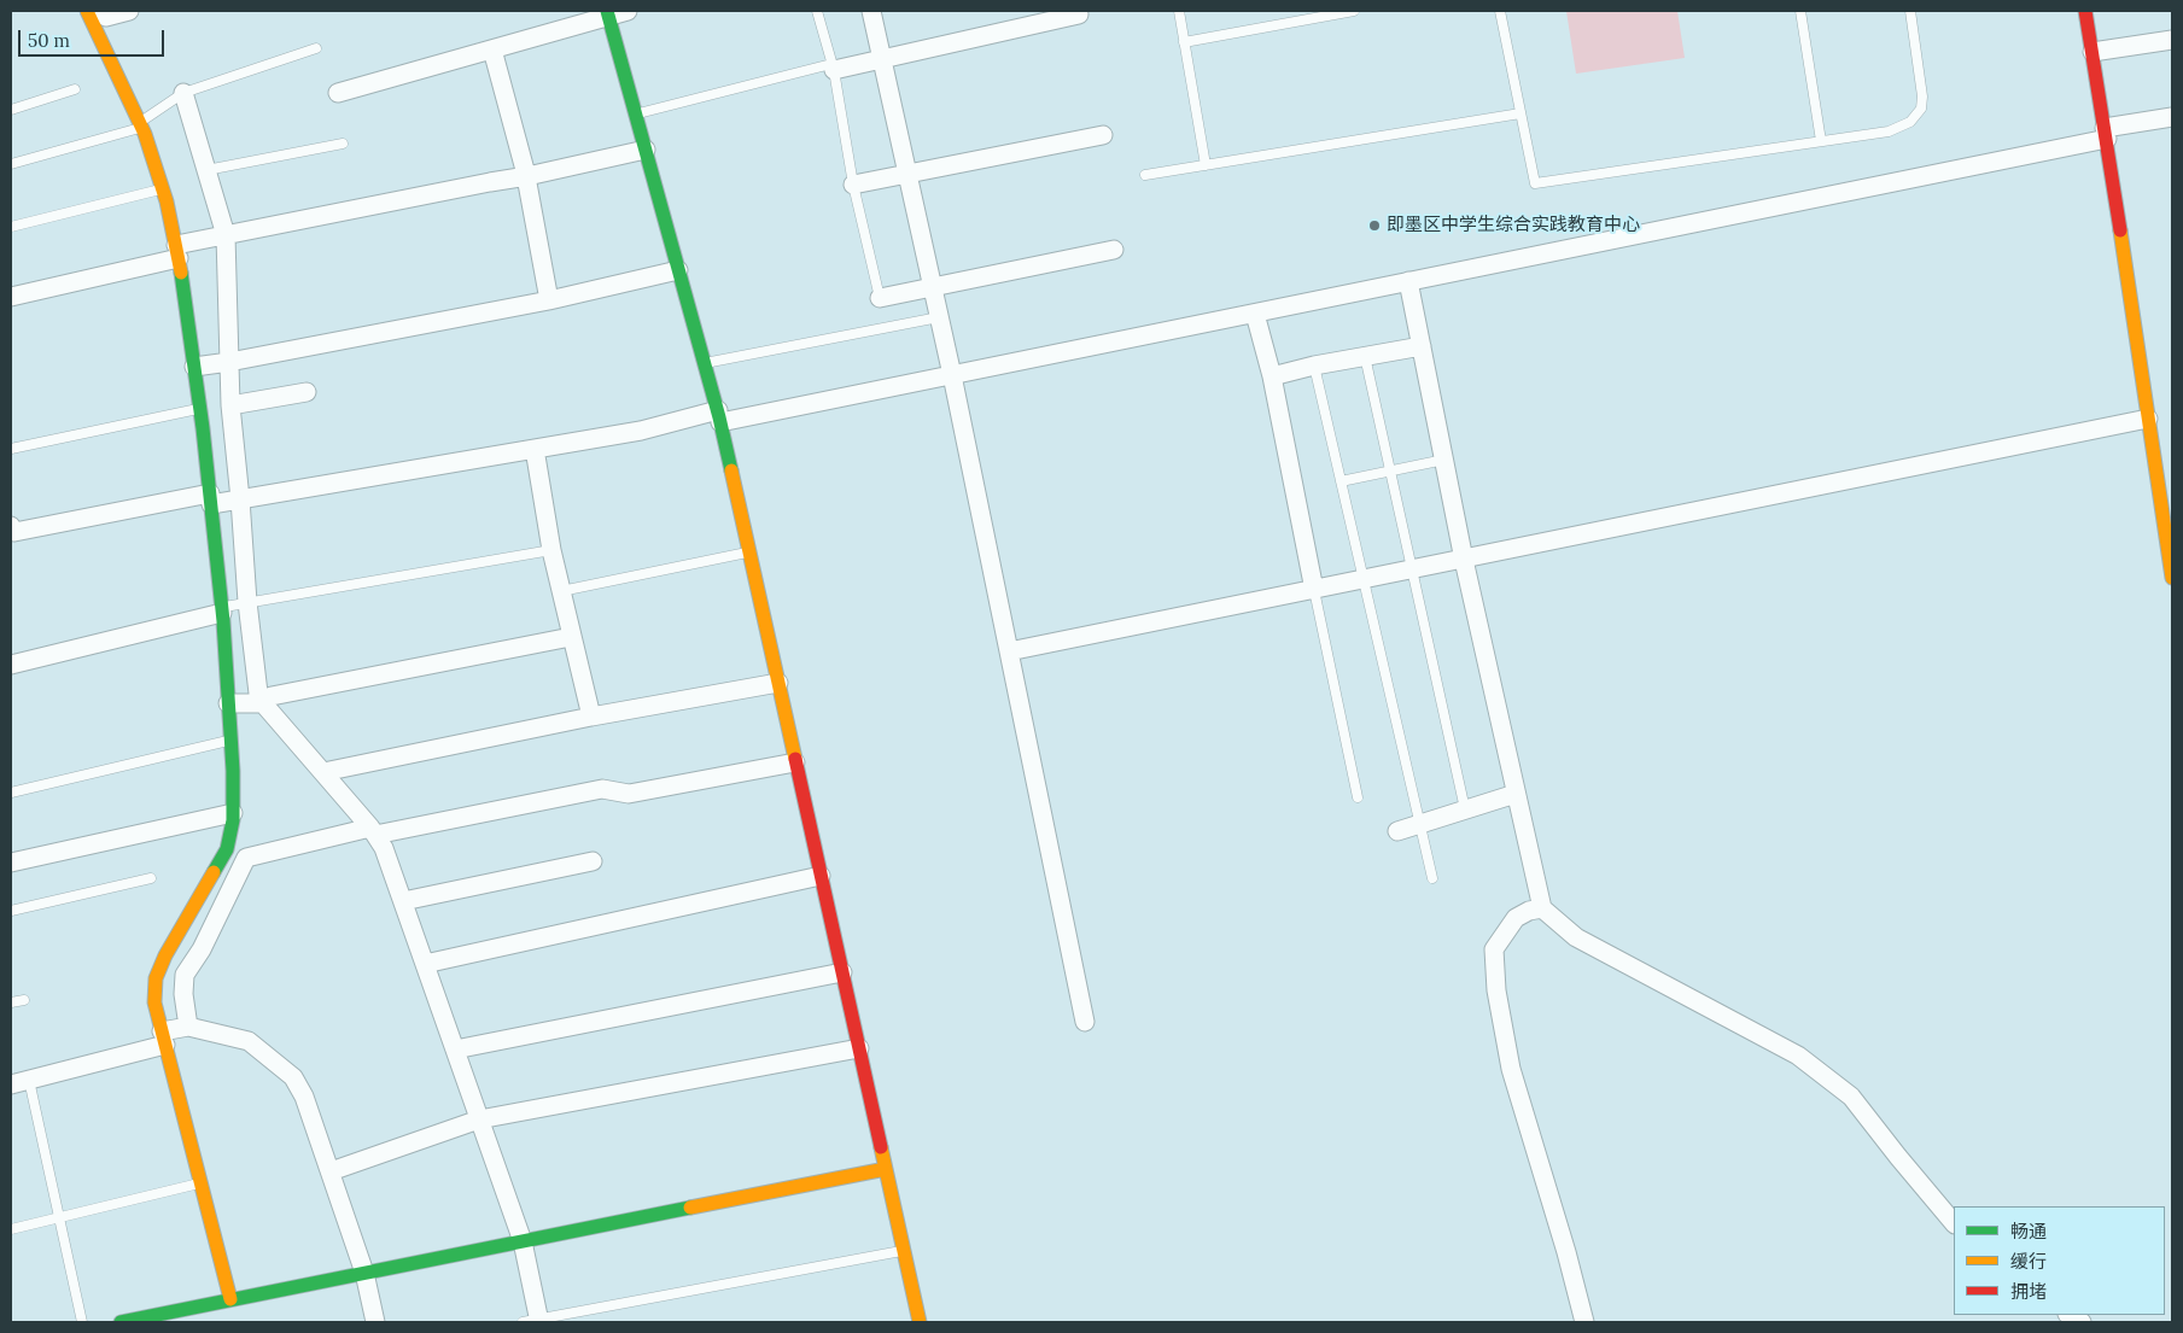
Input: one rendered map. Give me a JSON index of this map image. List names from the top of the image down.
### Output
{
  "places": ["即墨区中学生综合实践教育中心"],
  "legend": ["畅通", "缓行", "拥堵"],
  "scale_bar": "50 m"
}
